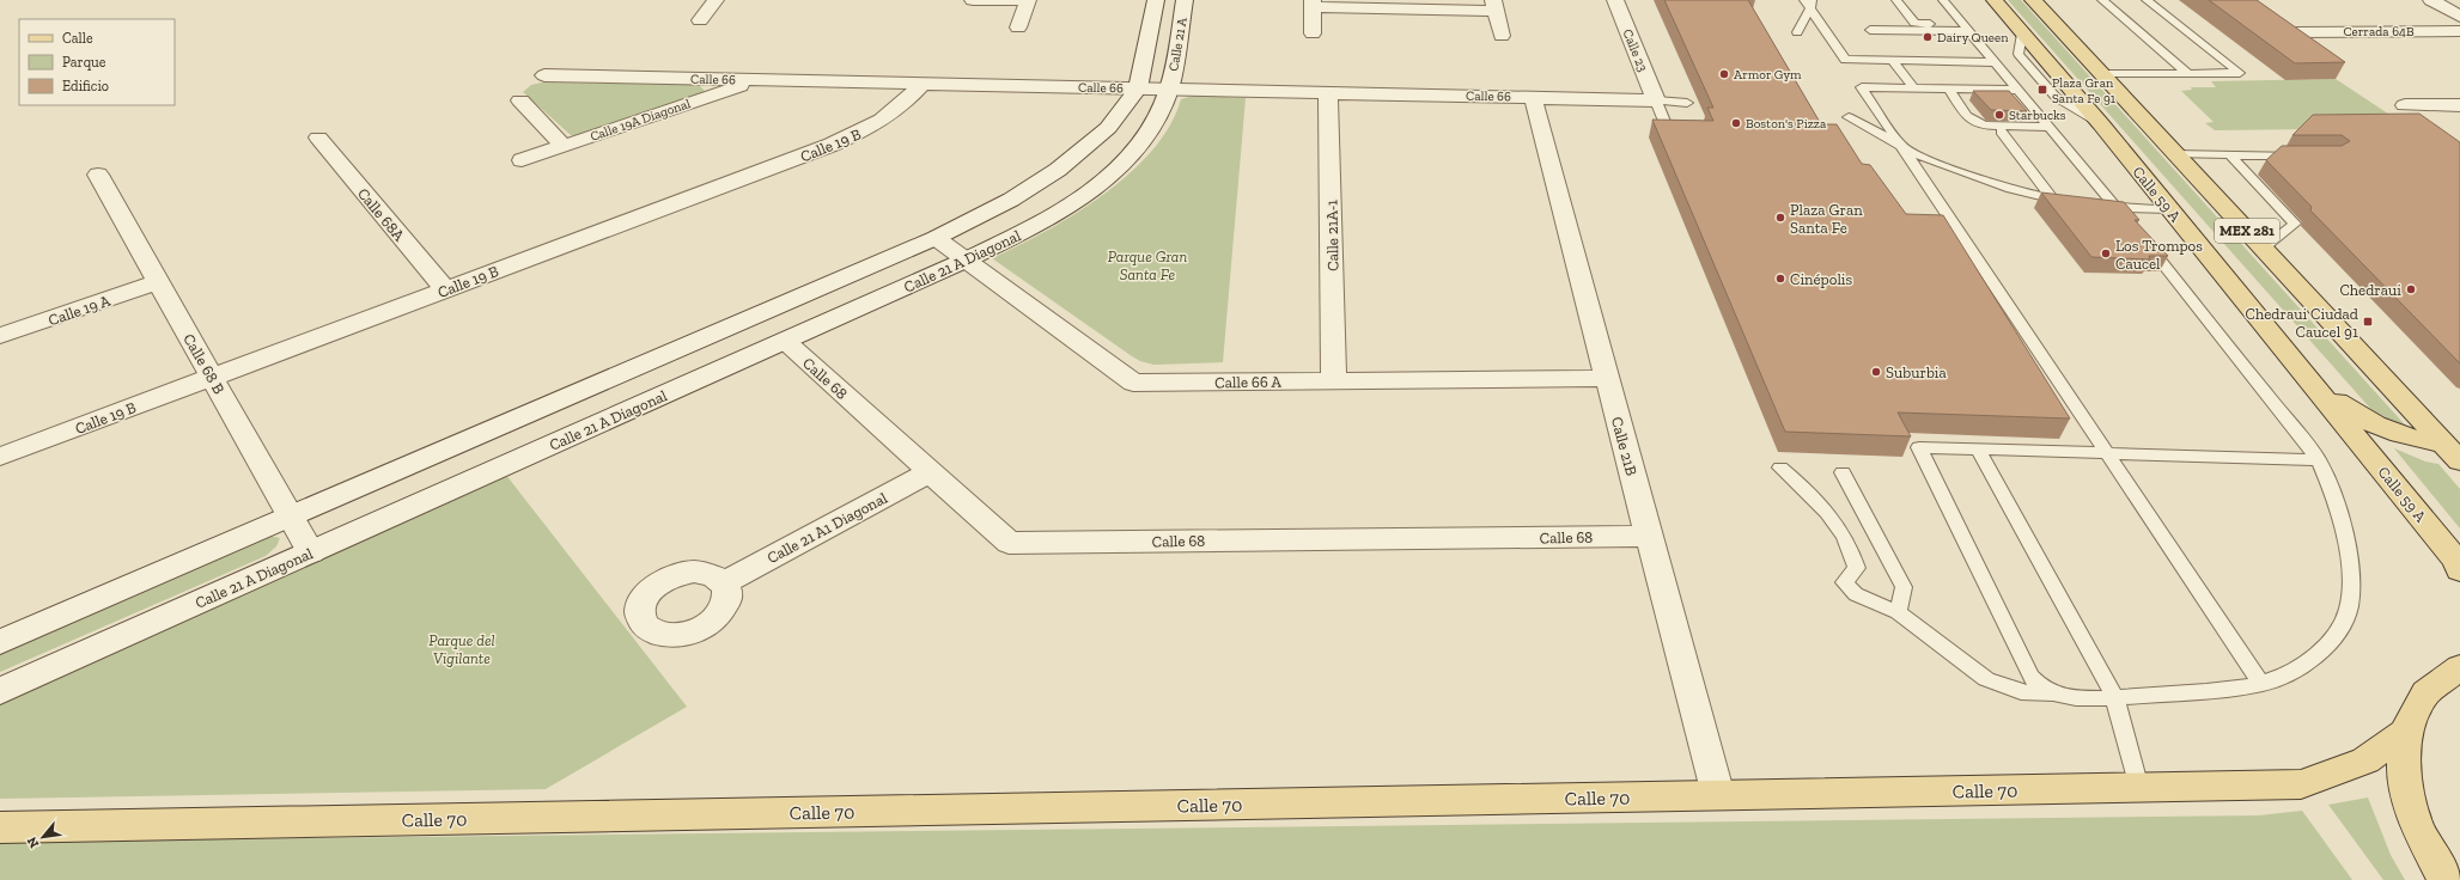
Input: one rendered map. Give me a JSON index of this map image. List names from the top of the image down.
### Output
{
  "streets": {
    "main road": ["Calle 59 A", "MEX 281", "Calle 70"],
    "street": [
      "Cerrada 64B",
      "Calle 21 A",
      "Calle 23",
      "Calle 66",
      "Calle 19A Diagonal",
      "Calle 19 B",
      "Calle 68A",
      "Calle 21A-1",
      "Calle 21 A Diagonal",
      "Calle 19 A",
      "Calle 68 B",
      "Calle 68",
      "Calle 66 A",
      "Calle 21B",
      "Calle 21 A1 Diagonal"
    ]
  },
  "crossings": [
    ["Calle 21 A", "Calle 66"],
    ["Calle 21 A", "Calle 21 A Diagonal"],
    ["Calle 23", "Calle 66"],
    ["Calle 66", "Calle 19A Diagonal"],
    ["Calle 66", "Calle 19 B"],
    ["Calle 66", "Calle 21A-1"],
    ["Calle 66", "Calle 21 A Diagonal"],
    ["Calle 66", "Calle 21B"],
    ["Calle 19 B", "Calle 68A"],
    ["Calle 19 B", "Calle 68 B"],
    ["Calle 21A-1", "Calle 66 A"],
    ["Calle 21 A Diagonal", "Calle 68 B"],
    ["Calle 21 A Diagonal", "Calle 68"],
    ["Calle 21 A Diagonal", "Calle 66 A"],
    ["Calle 19 A", "Calle 68 B"],
    ["Calle 68", "Calle 21B"],
    ["Calle 68", "Calle 21 A1 Diagonal"],
    ["Calle 66 A", "Calle 21B"],
    ["Calle 21B", "Calle 70"]
  ],
  "parks": ["Parque Gran Santa Fe", "Parque del Vigilante"],
  "places": {
    "other": [
      "Dairy Queen",
      "Armor Gym",
      "Starbucks",
      "Boston's Pizza",
      "Plaza Gran Santa Fe",
      "Los Trompos Caucel",
      "Cinépolis",
      "Chedraui",
      "Suburbia"
    ],
    "transit": ["Plaza Gran Santa Fe 91", "Chedraui Ciudad Caucel 91"]
  },
  "legend": ["Calle", "Parque", "Edificio"],
  "north": "bottom left"
}
